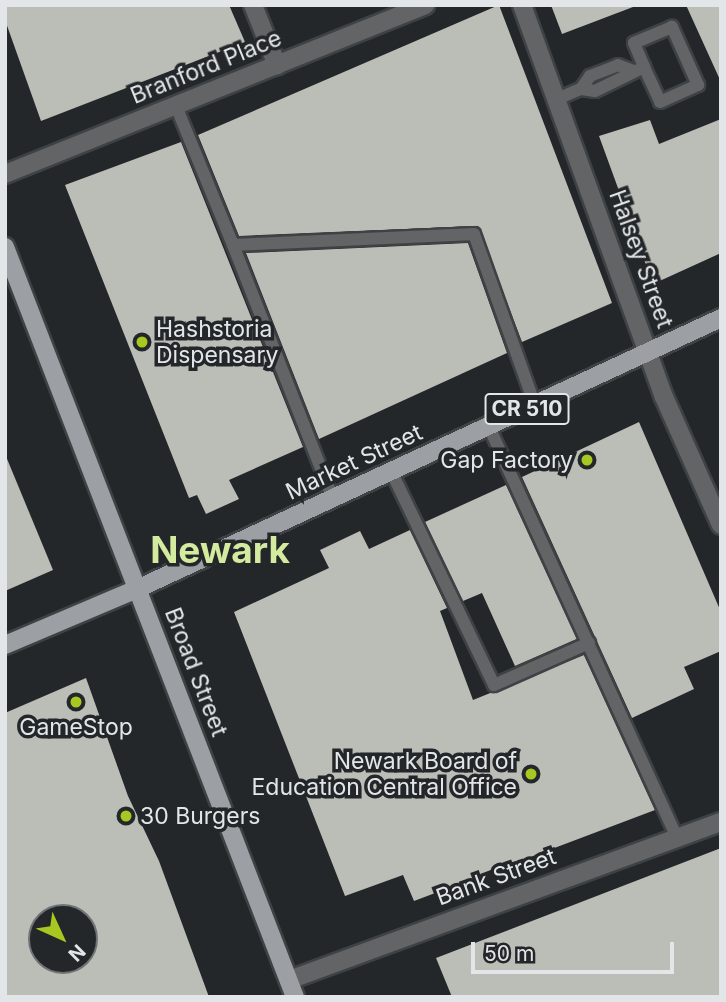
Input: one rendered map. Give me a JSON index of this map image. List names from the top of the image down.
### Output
{
  "streets": {
    "main road": ["CR 510", "Market Street", "Broad Street"],
    "street": ["Branford Place", "Halsey Street", "Bank Street"]
  },
  "crossings": [
    ["Halsey Street", "Market Street"],
    ["Market Street", "Broad Street"],
    ["Broad Street", "Bank Street"]
  ],
  "districts": ["Newark"],
  "places": [
    "Hashstoria Dispensary",
    "Gap Factory",
    "GameStop",
    "Newark Board of Education Central Office",
    "30 Burgers"
  ],
  "scale_bar": "50 m",
  "north": "bottom right"
}
